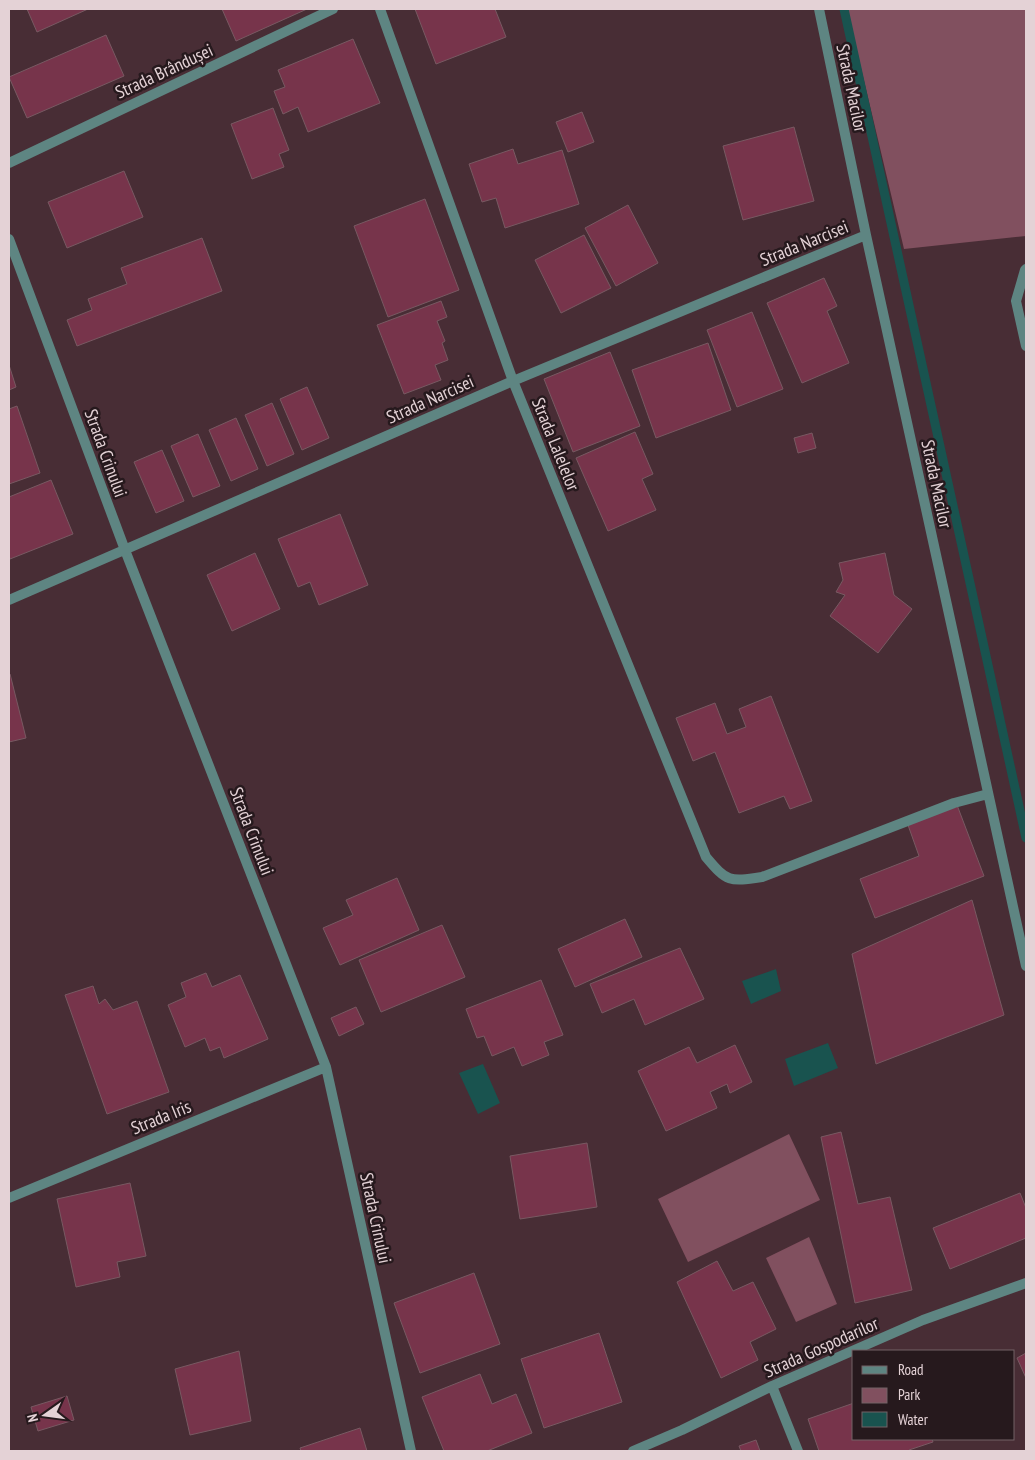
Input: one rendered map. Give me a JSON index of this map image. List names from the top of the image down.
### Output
{
  "streets": {
    "street": [
      "Strada Brândușei",
      "Strada Macilor",
      "Strada Narcisei",
      "Strada Lalelelor",
      "Strada Crinului",
      "Strada Iris",
      "Strada Gospodarilor"
    ]
  },
  "crossings": [
    ["Strada Macilor", "Strada Narcisei"],
    ["Strada Macilor", "Strada Lalelelor"],
    ["Strada Narcisei", "Strada Lalelelor"],
    ["Strada Narcisei", "Strada Crinului"],
    ["Strada Crinului", "Strada Iris"]
  ],
  "legend": ["Road", "Park", "Water"],
  "north": "left"
}
